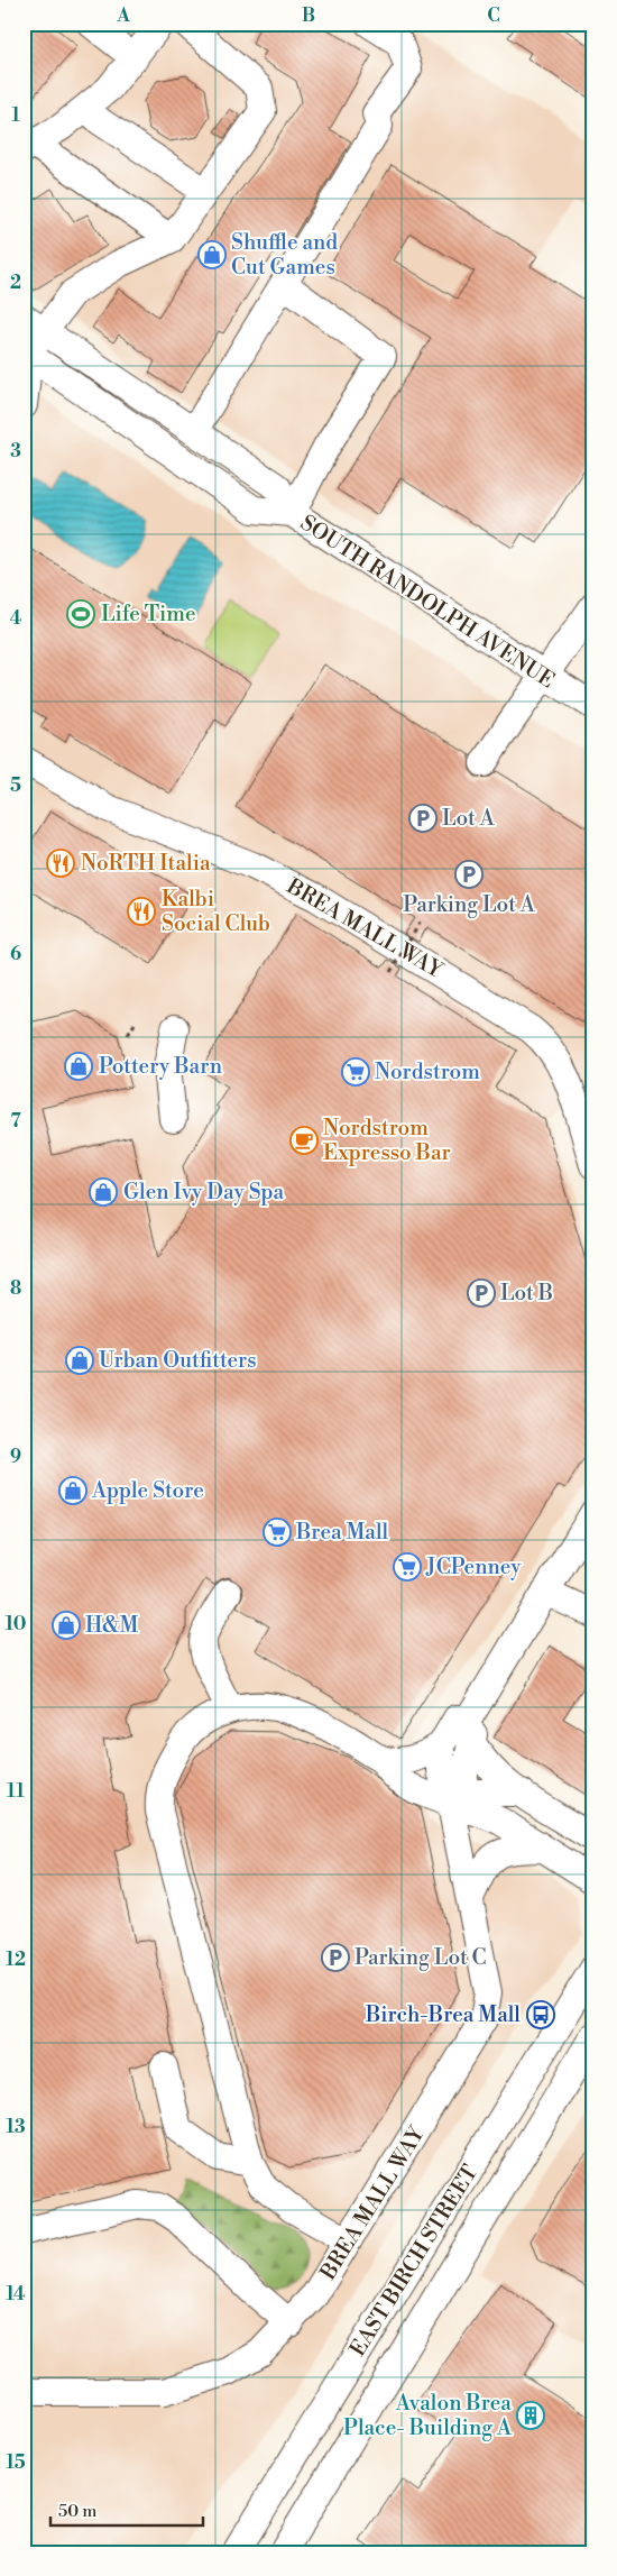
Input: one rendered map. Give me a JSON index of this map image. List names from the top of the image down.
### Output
{
  "streets": {
    "street": ["SOUTH RANDOLPH AVENUE", "BREA MALL WAY", "EAST BIRCH STREET"]
  },
  "places": {
    "shop": [
      "Shuffle and Cut Games",
      "Pottery Barn",
      "Glen Ivy Day Spa",
      "Urban Outfitters",
      "Apple Store",
      "H&M"
    ],
    "sports": ["Life Time"],
    "parking": [
      "Lot A",
      "Parking Lot A",
      "Lot B",
      "Parking Lot C"
    ],
    "restaurant": ["NoRTH Italia", "Kalbi Social Club"],
    "supermarket": ["Nordstrom", "Brea Mall", "JCPenney"],
    "cafe": ["Nordstrom Expresso Bar"],
    "bus stop": ["Birch-Brea Mall"],
    "building": ["Avalon Brea Place- Building A"]
  },
  "scale_bar": "50 m",
  "grid": {
    "columns": ["A", "B", "C"],
    "rows": [
      "1",
      "2",
      "3",
      "4",
      "5",
      "6",
      "7",
      "8",
      "9",
      "10",
      "11",
      "12",
      "13",
      "14",
      "15"
    ]
  }
}
